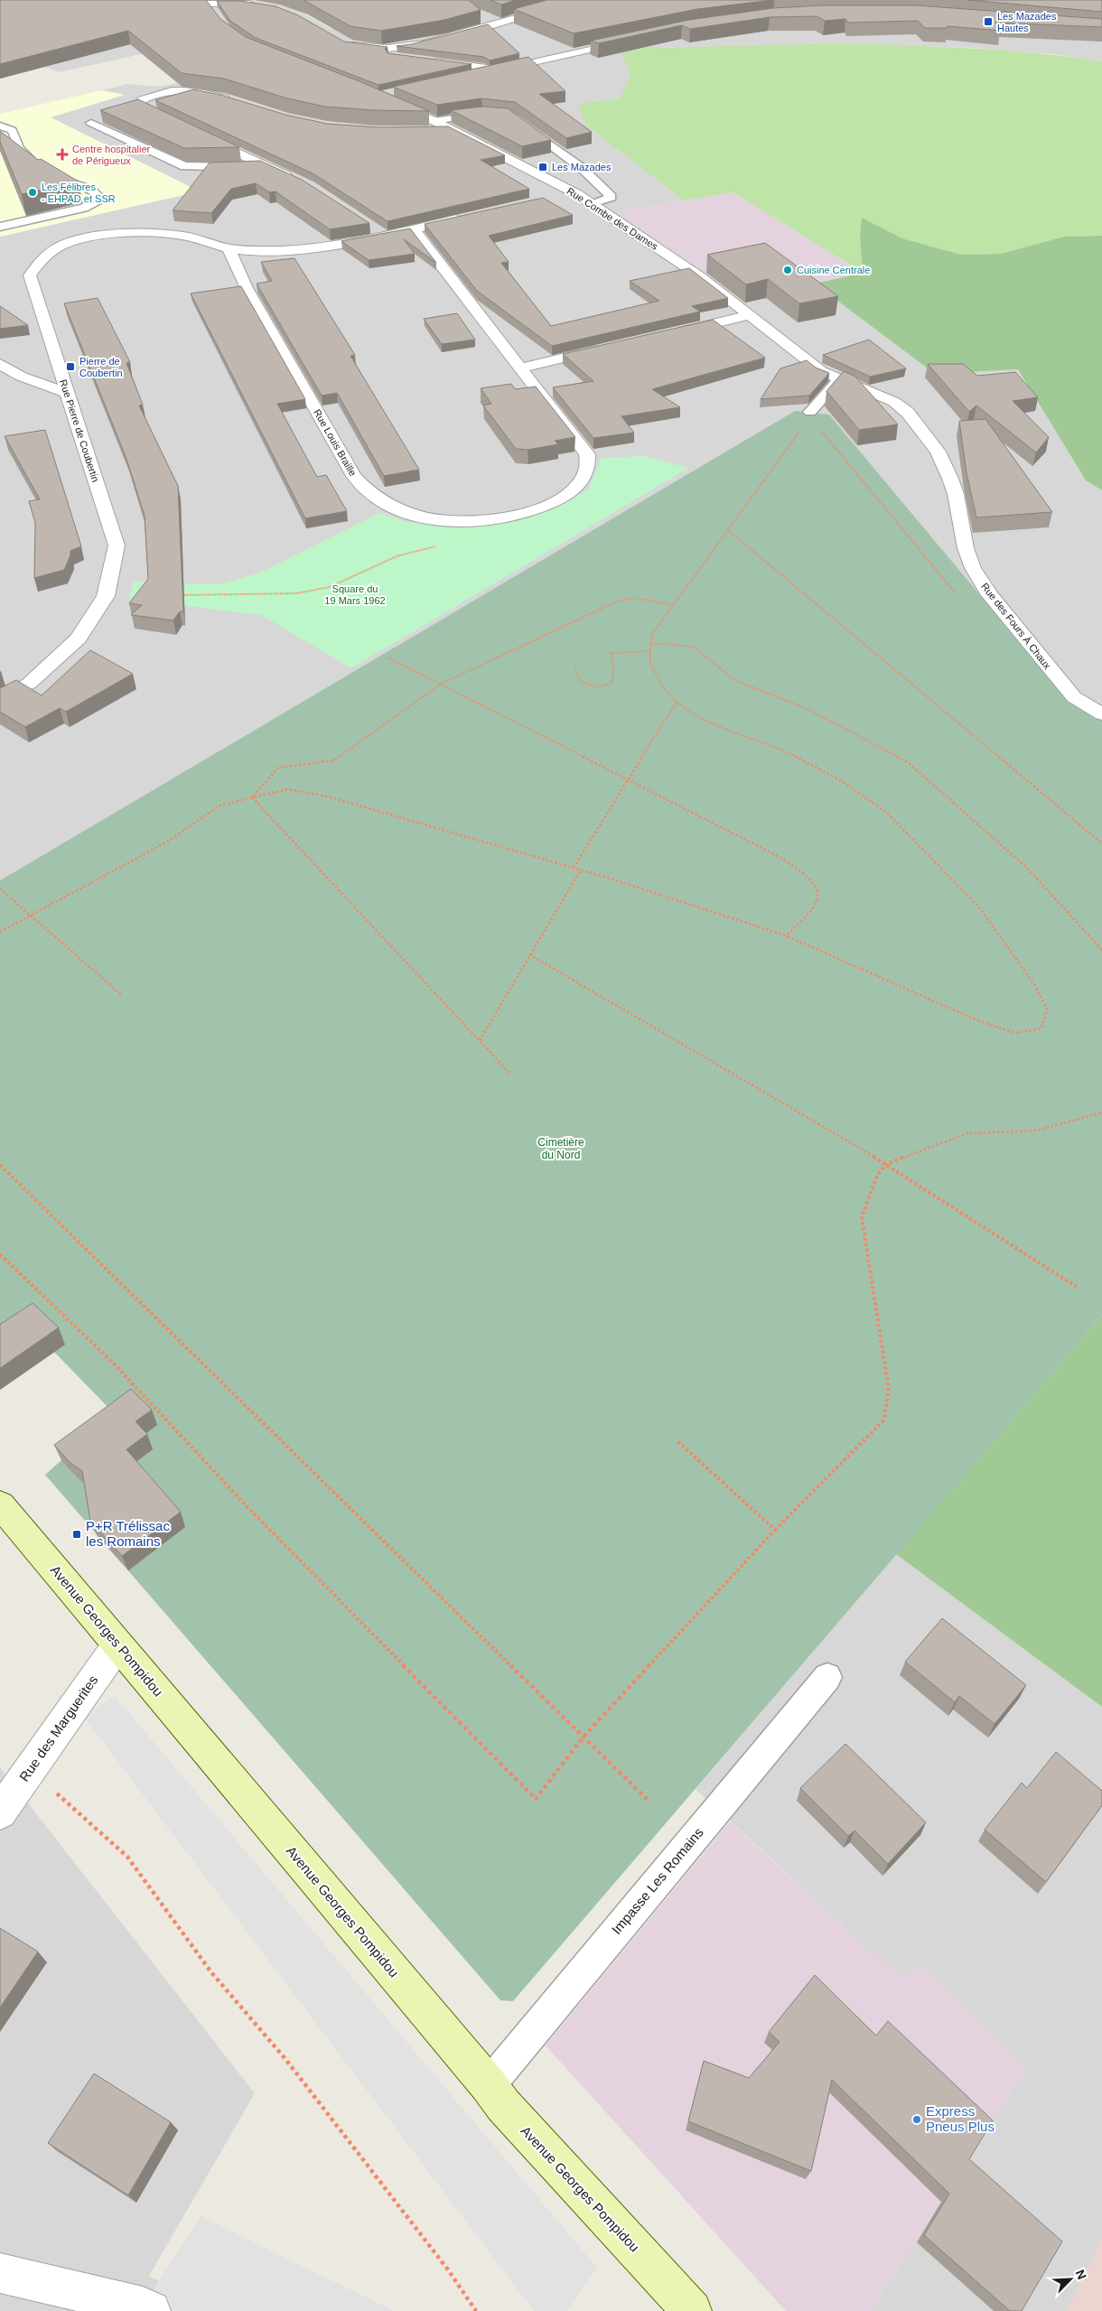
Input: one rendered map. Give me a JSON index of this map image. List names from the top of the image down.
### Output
{
  "streets": {
    "main road": ["Avenue Georges Pompidou"],
    "street": [
      "Rue Combe des Dames",
      "Rue Pierre de Coubertin",
      "Rue Louis Braille",
      "Rue des Fours À Chaux",
      "Rue des Marguerites"
    ],
    "lane": ["Impasse Les Romains"]
  },
  "crossings": [
    ["Rue Combe des Dames", "Rue des Fours À Chaux"],
    ["Rue Pierre de Coubertin", "Rue Louis Braille"],
    ["Avenue Georges Pompidou", "Rue des Marguerites"],
    ["Avenue Georges Pompidou", "Impasse Les Romains"]
  ],
  "parks": ["Square du 19 Mars 1962", "Cimetière du Nord"],
  "places": {
    "transit": [
      "Les Mazades Hautes",
      "Les Mazades",
      "Pierre de Coubertin",
      "P+R Trélissac les Romains"
    ],
    "health": ["Centre hospitalier de Périgueux"],
    "other": ["Les Félibres - EHPAD et SSR", "Cuisine Centrale", "Express Pneus Plus"]
  },
  "north": "top right"
}
